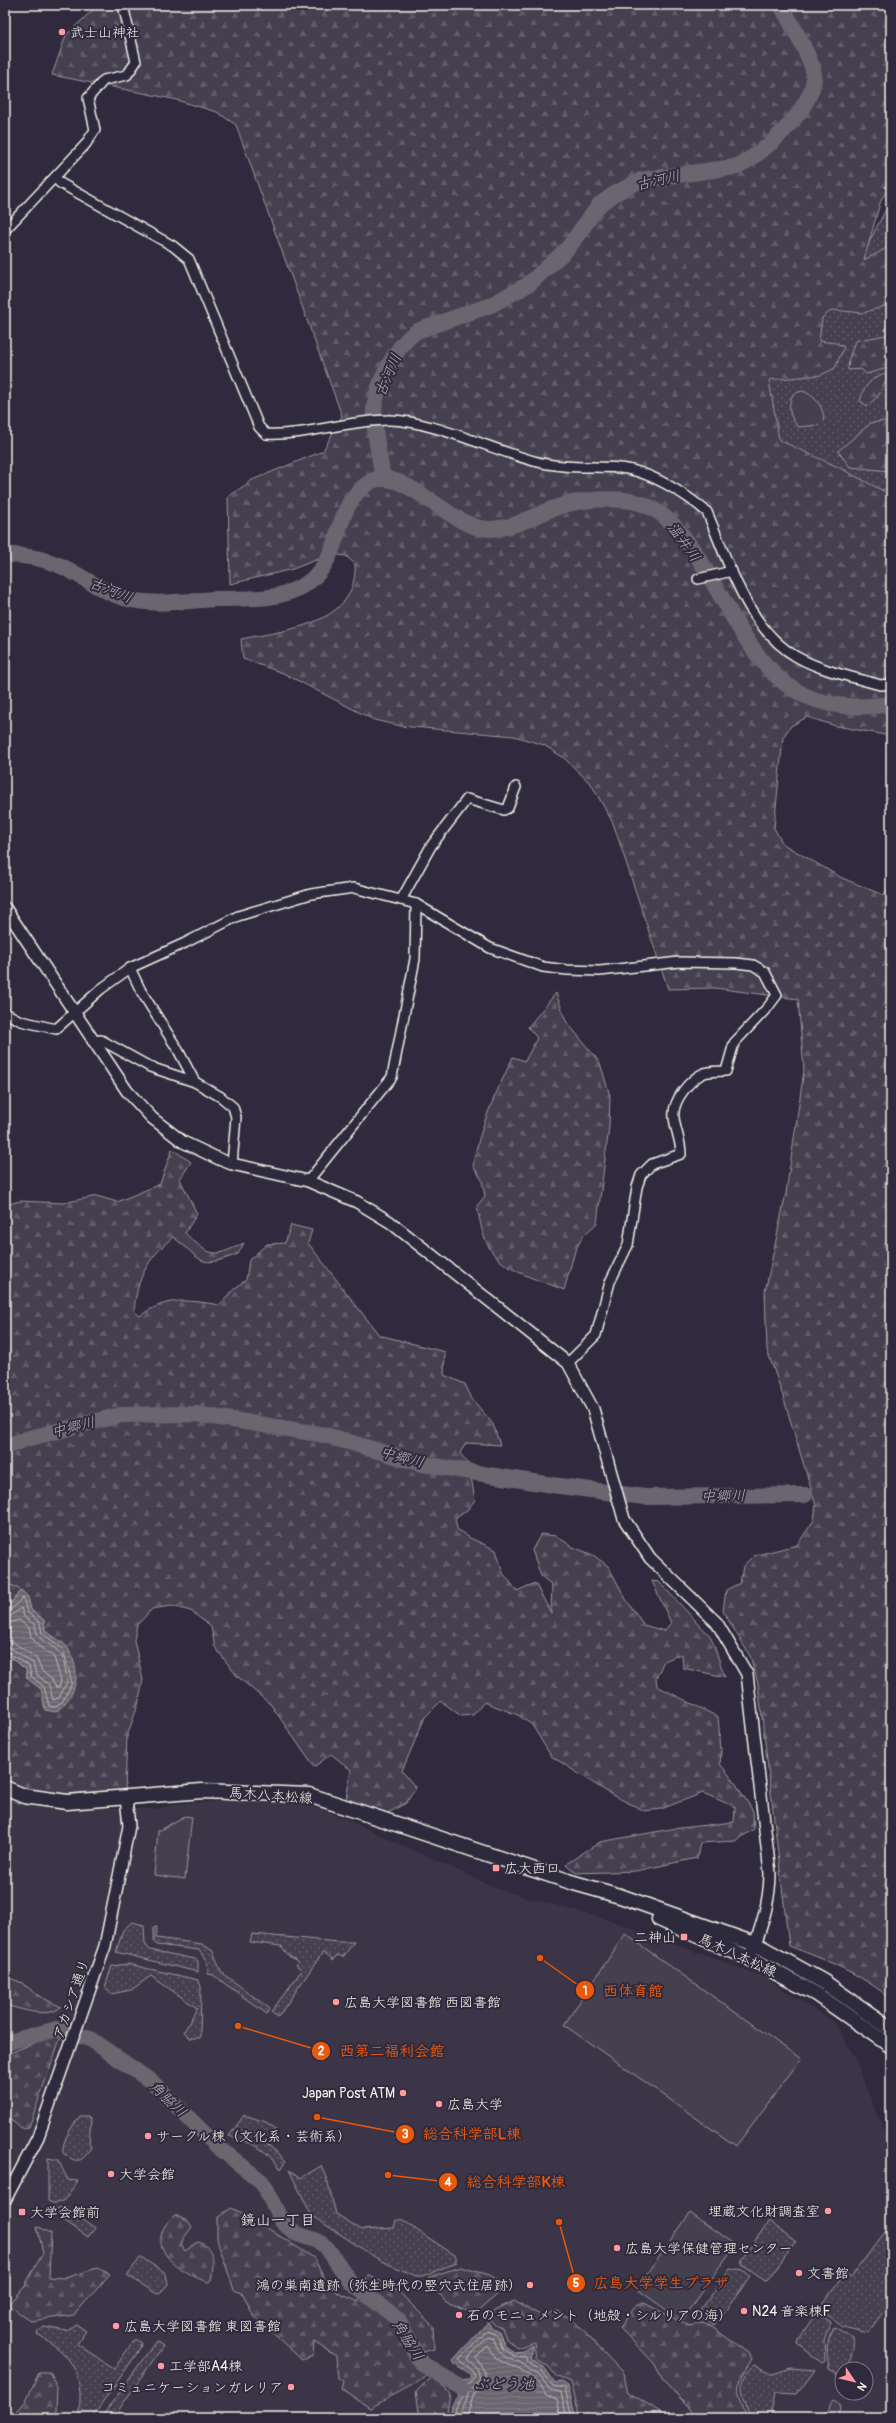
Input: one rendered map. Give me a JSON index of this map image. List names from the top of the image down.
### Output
{
  "streets": {
    "main road": ["馬木八本松線"],
    "street": ["アカシア通り"]
  },
  "crossings": [
    ["馬木八本松線", "アカシア通り"]
  ],
  "districts": ["鏡山一丁目"],
  "water": [
    "古河川",
    "温井川",
    "中郷川",
    "角脇川",
    "ぶどう池"
  ],
  "places": {
    "other": [
      "武士山神社",
      "西体育館",
      "広島大学図書館 西図書館",
      "西第二福利会館",
      "Japan Post ATM",
      "広島大学",
      "総合科学部L棟",
      "サークル棟（文化系・芸術系）",
      "大学会館",
      "総合科学部K棟",
      "埋蔵文化財調査室",
      "広島大学学生プラザ",
      "広島大学保健管理センター",
      "文書館",
      "鴻の巣南遺跡（弥生時代の竪穴式住居跡）",
      "N24 音楽棟F",
      "石のモニュメント（地殻・シルリアの海）",
      "広島大学図書館 東図書館",
      "工学部A4棟",
      "コミュニケーションガレリア"
    ],
    "transit": ["広大西口", "二神山", "大学会館前"]
  },
  "north": "bottom right"
}
